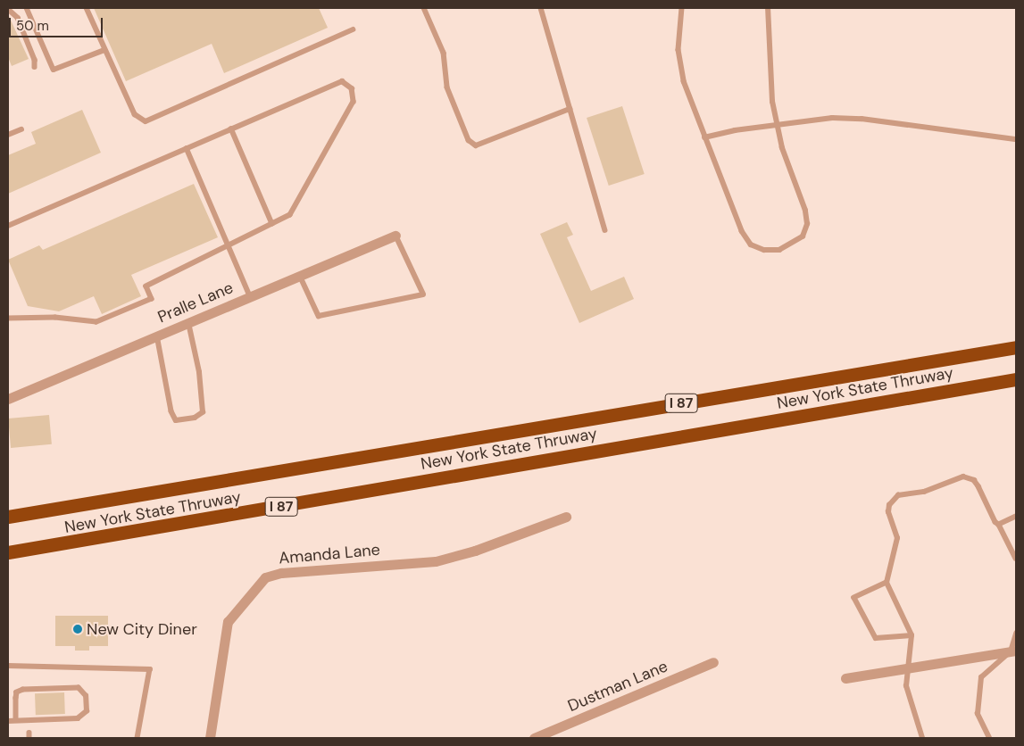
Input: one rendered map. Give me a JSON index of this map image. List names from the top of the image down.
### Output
{
  "streets": {
    "highway": ["New York State Thruway", "I 87"],
    "street": ["Pralle Lane", "Amanda Lane", "Dustman Lane"]
  },
  "places": ["New City Diner"],
  "scale_bar": "50 m"
}
